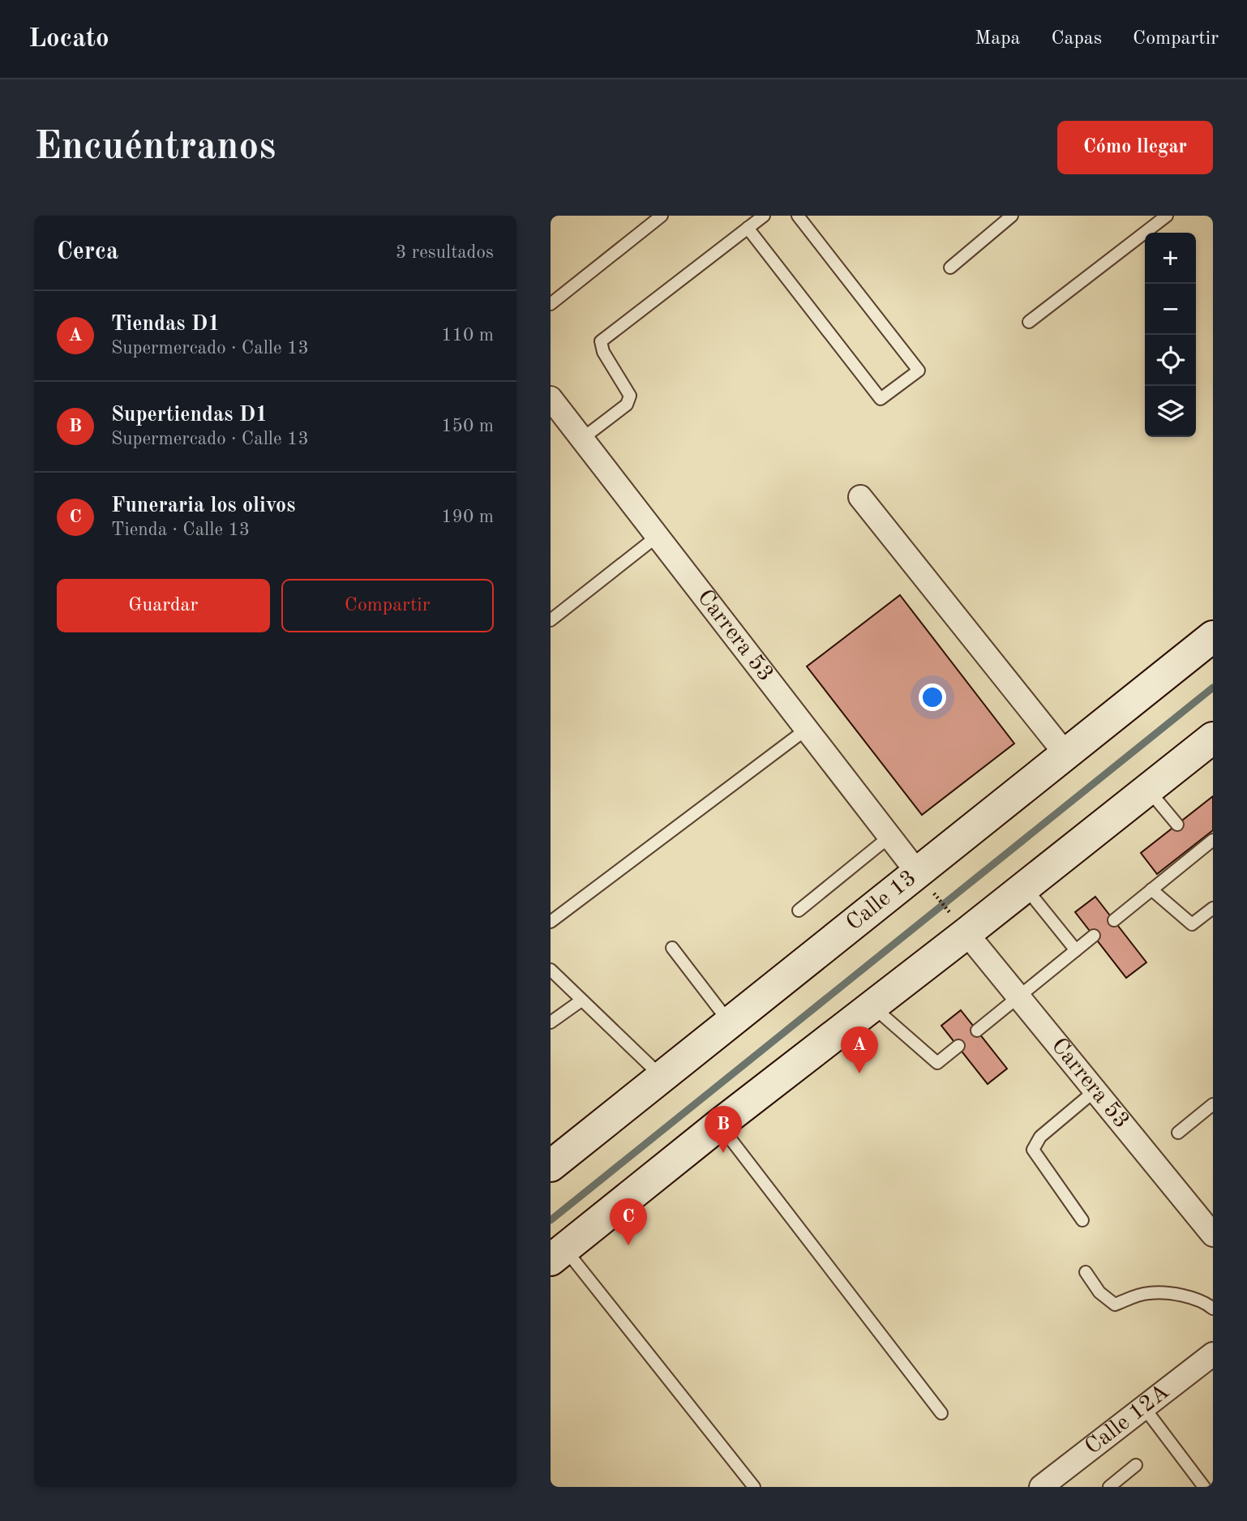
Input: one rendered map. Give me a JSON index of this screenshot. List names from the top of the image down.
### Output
{
  "streets": {
    "main road": ["Calle 13"],
    "street": ["Carrera 53", "Calle 12A"]
  },
  "crossings": [
    ["Carrera 53", "Calle 13"]
  ],
  "page": {
    "header": "Locato",
    "nav": ["Mapa", "Capas", "Compartir"],
    "buttons": [
      "Cómo llegar",
      ["Guardar", "Compartir"]
    ],
    "title": "Encuéntranos",
    "heading": ["Cerca", "3 resultados"],
    "map_buttons": ["+", "−"],
    "list": [
      {
        "mark": "A",
        "name": "Tiendas D1",
        "note": "Supermercado · Calle 13",
        "value": "110 m"
      },
      {
        "mark": "B",
        "name": "Supertiendas D1",
        "note": "Supermercado · Calle 13",
        "value": "150 m"
      },
      {
        "mark": "C",
        "name": "Funeraria los olivos",
        "note": "Tienda · Calle 13",
        "value": "190 m"
      }
    ],
    "pins": ["A", "B", "C"]
  }
}
